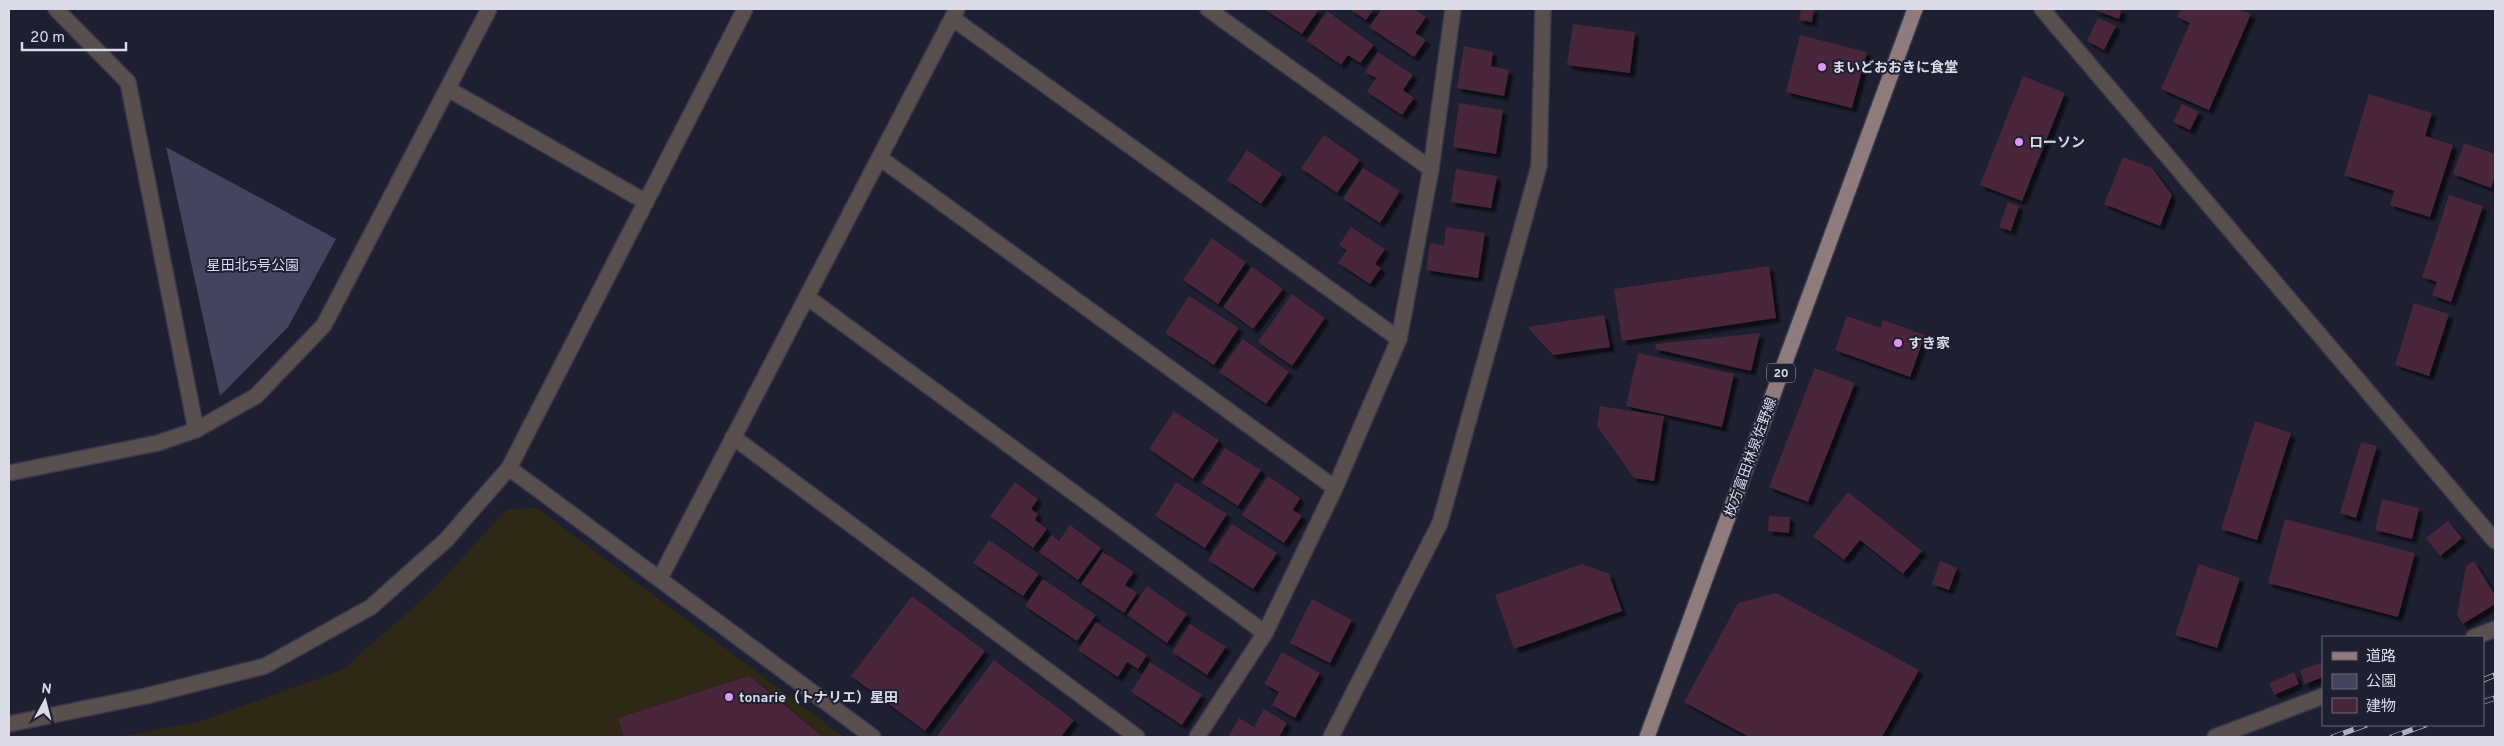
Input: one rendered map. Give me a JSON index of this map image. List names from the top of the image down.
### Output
{
  "streets": {
    "main road": ["20", "枚方富田林泉佐野線"]
  },
  "parks": ["星田北5号公園"],
  "places": [
    "まいどおおきに食堂",
    "ローソン",
    "すき家",
    "tonarie（トナリエ）星田"
  ],
  "legend": ["道路", "公園", "建物"],
  "scale_bar": "20 m",
  "north": "top"
}
